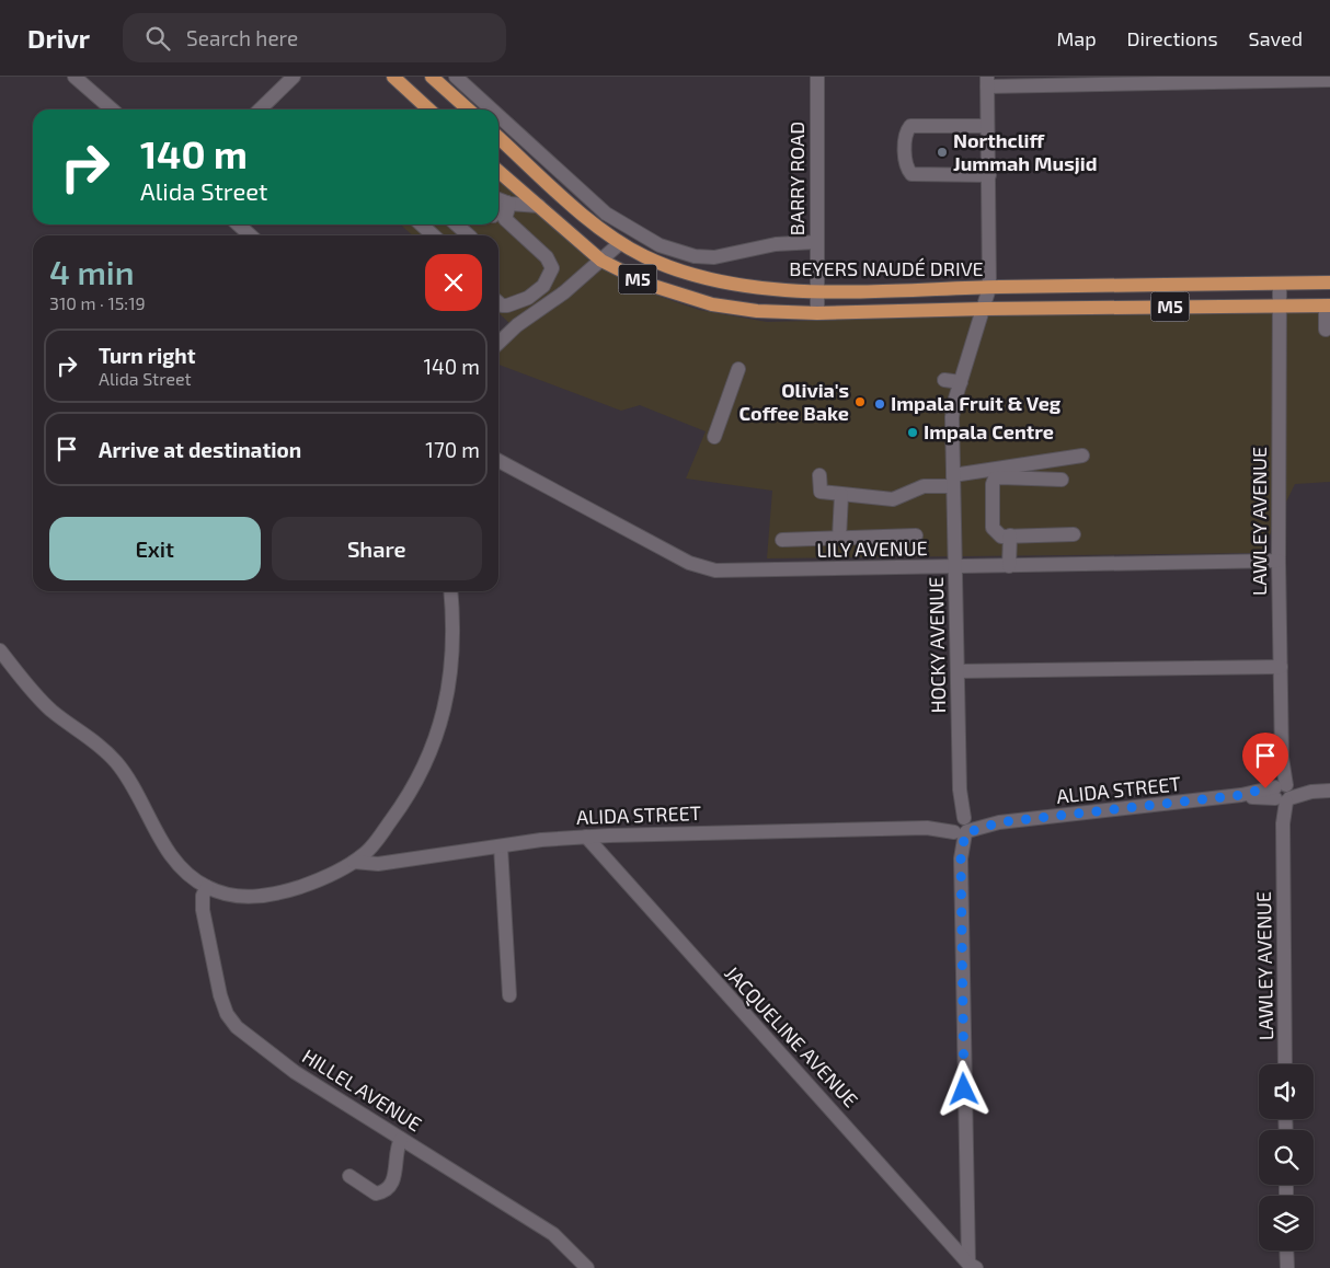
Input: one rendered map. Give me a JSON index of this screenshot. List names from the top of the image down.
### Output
{
  "streets": {
    "main road": ["BEYERS NAUDÉ DRIVE", "M5"],
    "street": [
      "BARRY ROAD",
      "LAWLEY AVENUE",
      "LILY AVENUE",
      "HOCKY AVENUE",
      "ALIDA STREET",
      "JACQUELINE AVENUE",
      "HILLEL AVENUE"
    ]
  },
  "crossings": [
    ["BARRY ROAD", "BEYERS NAUDÉ DRIVE"],
    ["BEYERS NAUDÉ DRIVE", "LAWLEY AVENUE"],
    ["BEYERS NAUDÉ DRIVE", "HOCKY AVENUE"],
    ["LAWLEY AVENUE", "LILY AVENUE"],
    ["LAWLEY AVENUE", "ALIDA STREET"],
    ["LILY AVENUE", "HOCKY AVENUE"],
    ["HOCKY AVENUE", "ALIDA STREET"],
    ["HOCKY AVENUE", "JACQUELINE AVENUE"],
    ["ALIDA STREET", "JACQUELINE AVENUE"]
  ],
  "places": [
    "Northcliff Jummah Musjid",
    "Olivia's Coffee Bake",
    "Impala Fruit & Veg",
    "Impala Centre"
  ],
  "page": {
    "header": "Drivr",
    "search": "Search here",
    "nav": ["Map", "Directions", "Saved"],
    "turn": ["140 m", "Alida Street"],
    "heading": ["4 min", "310 m · 15:19"],
    "list": [
      {
        "name": "Turn right",
        "note": "Alida Street",
        "value": "140 m"
      },
      {
        "name": "Arrive at destination",
        "value": "170 m"
      }
    ],
    "buttons": ["Exit", "Share"]
  }
}
